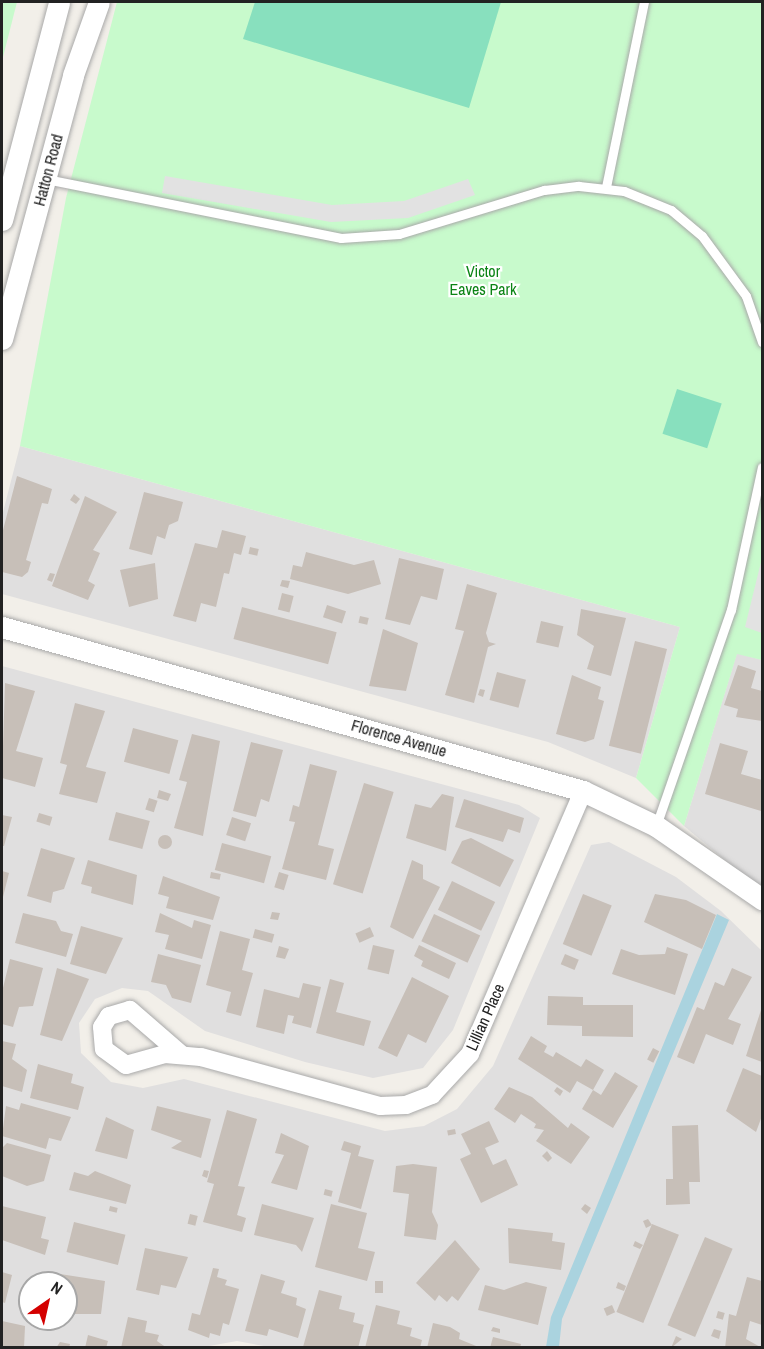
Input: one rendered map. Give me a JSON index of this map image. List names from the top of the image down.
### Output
{
  "streets": {
    "street": ["Hatton Road", "Florence Avenue", "Lillian Place"]
  },
  "crossings": [
    ["Florence Avenue", "Lillian Place"]
  ],
  "parks": ["Victor Eaves Park"],
  "north": "top right"
}
